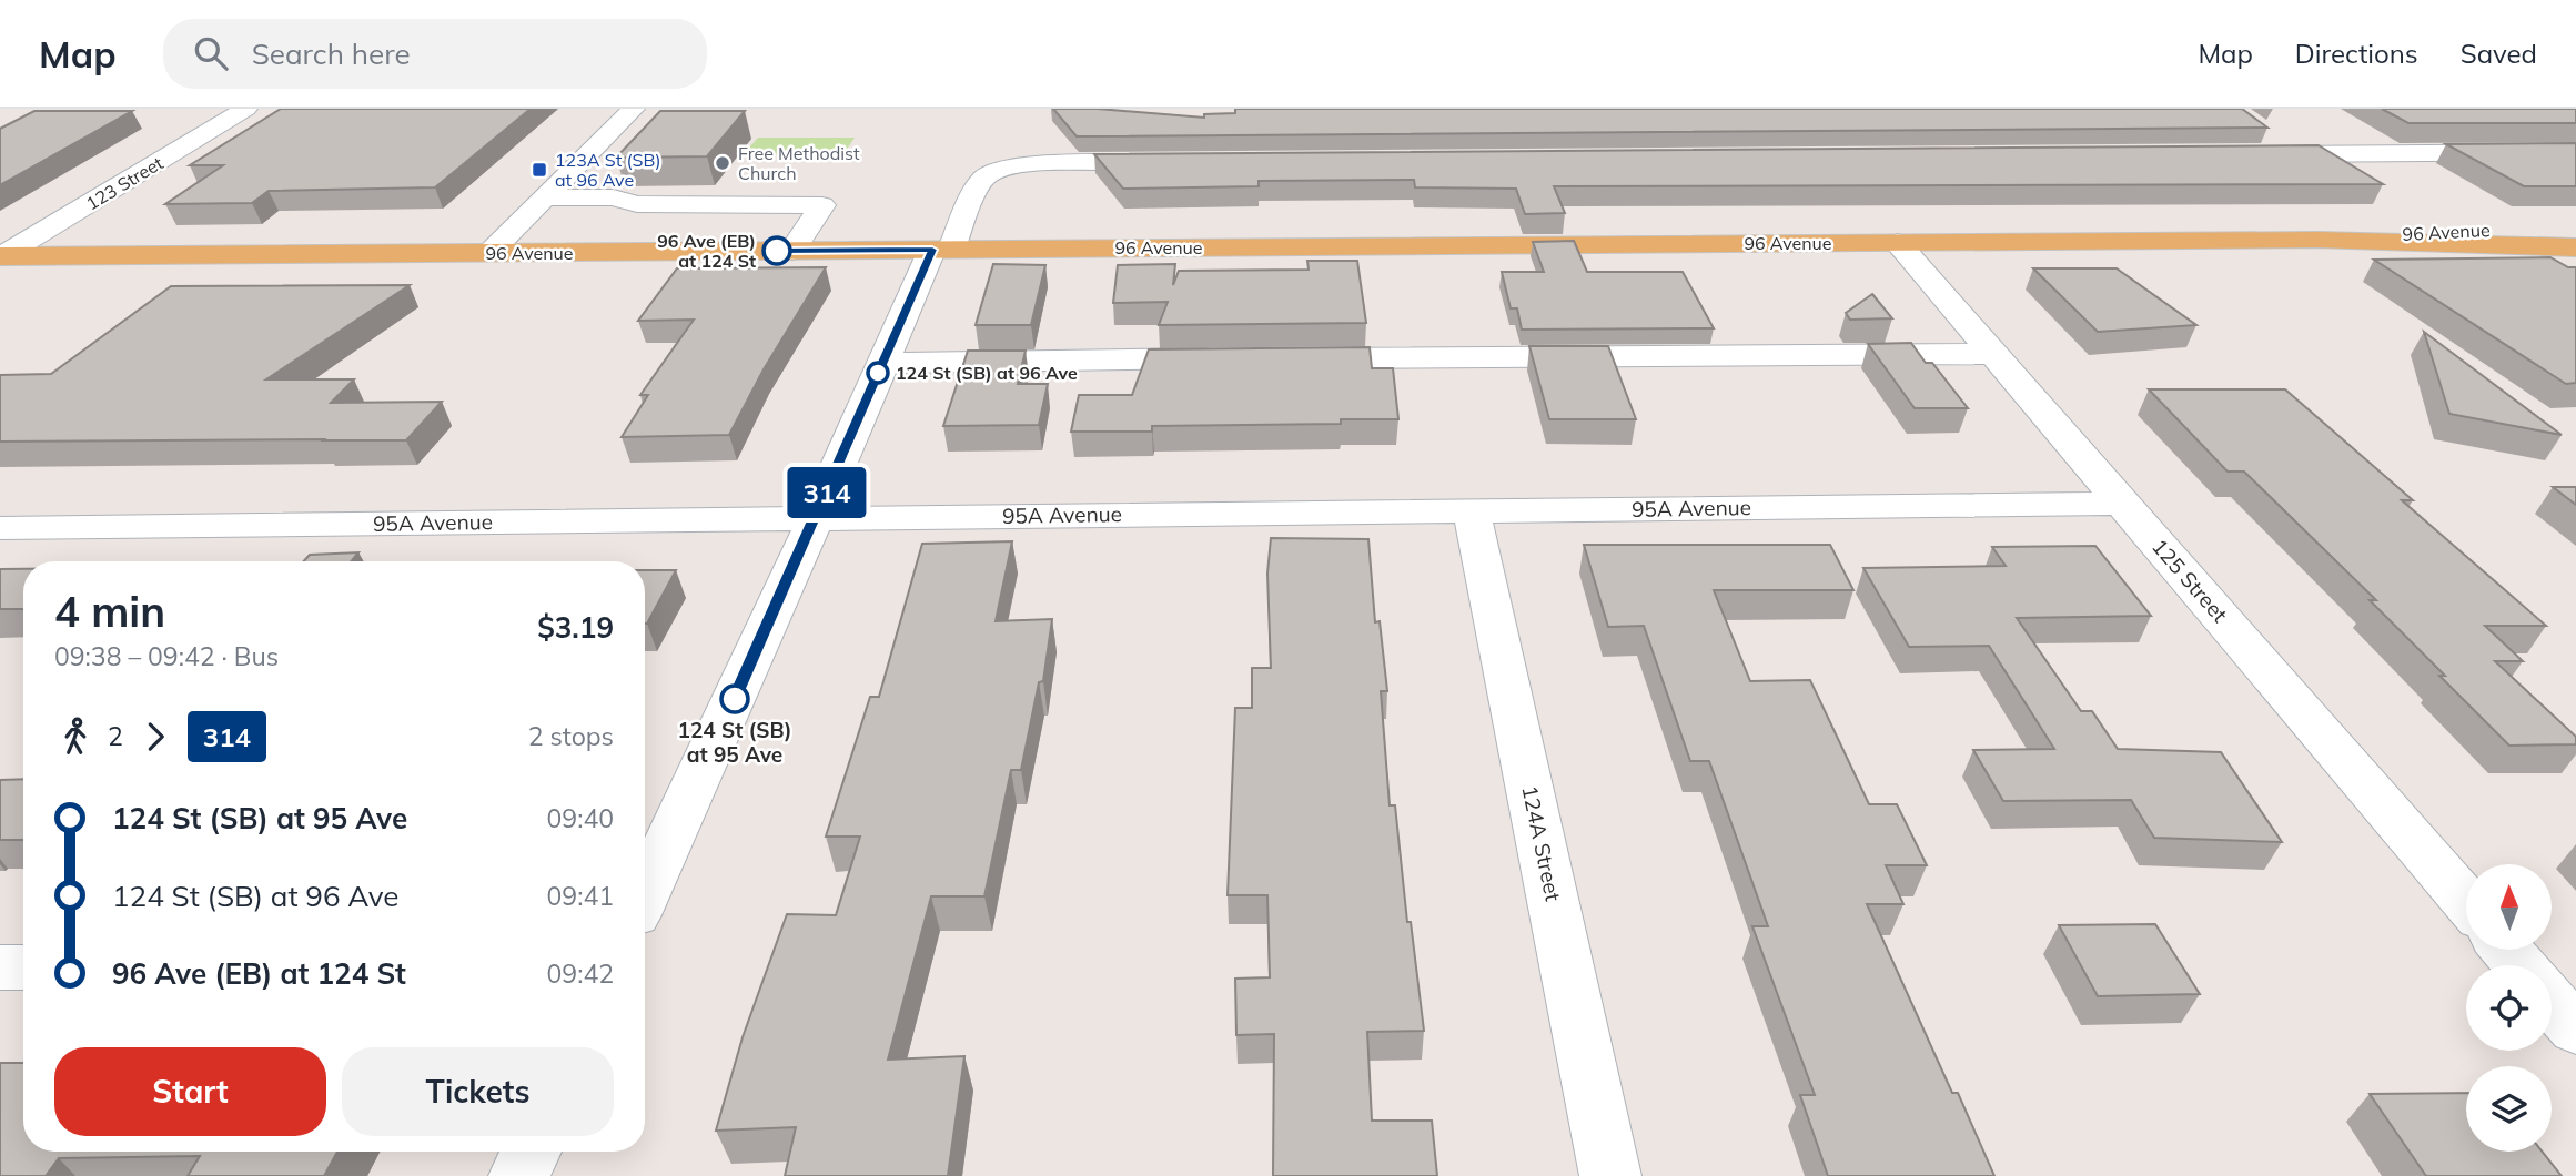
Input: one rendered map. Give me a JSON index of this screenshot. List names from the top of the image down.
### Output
{
  "streets": {
    "main road": ["96 Avenue"],
    "street": [
      "123 Street",
      "95A Avenue",
      "125 Street",
      "124A Street"
    ]
  },
  "crossings": [
    ["123 Street", "96 Avenue"],
    ["96 Avenue", "125 Street"],
    ["95A Avenue", "125 Street"],
    ["95A Avenue", "124A Street"]
  ],
  "places": {
    "other": [
      "Free Methodist Church",
      "96 Ave (EB) at 124 St",
      "124 St (SB) at 96 Ave",
      "124 St (SB) at 95 Ave"
    ],
    "transit": ["123A St (SB) at 96 Ave"]
  },
  "lines": ["bus line 314"],
  "north": "top",
  "page": {
    "header": "Map",
    "search": "Search here",
    "nav": ["Map", "Directions", "Saved"],
    "on_map": "314",
    "heading": ["4 min", "09:38 – 09:42 · Bus", "$3.19"],
    "legs": ["2", "314", "2 stops"],
    "list": [
      {
        "name": "124 St (SB) at 95 Ave",
        "value": "09:40"
      },
      {
        "name": "124 St (SB) at 96 Ave",
        "value": "09:41"
      },
      {
        "name": "96 Ave (EB) at 124 St",
        "value": "09:42"
      }
    ],
    "buttons": ["Start", "Tickets"]
  }
}
